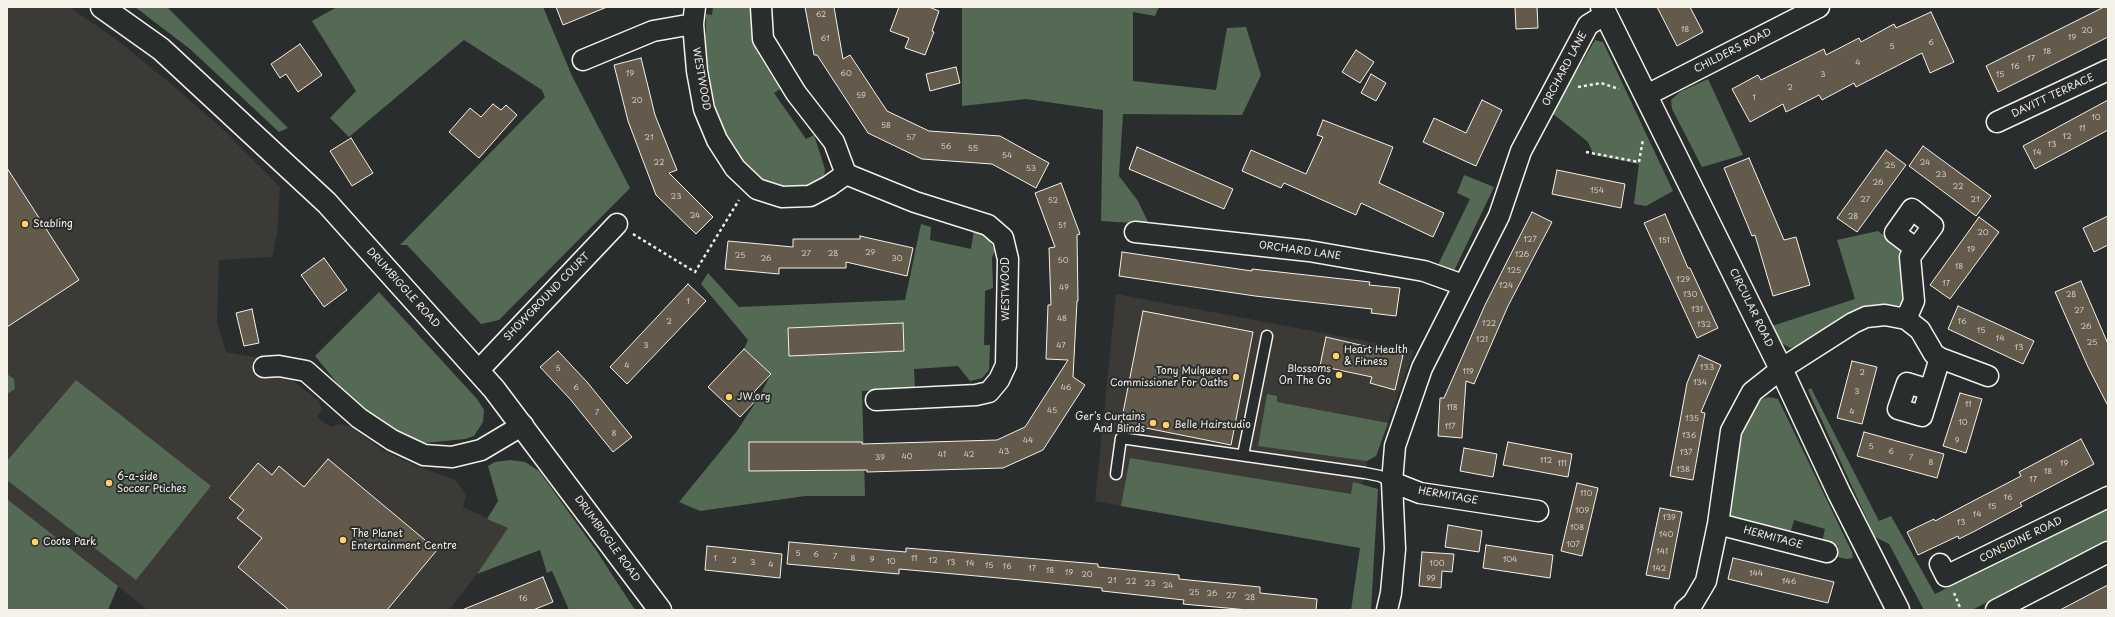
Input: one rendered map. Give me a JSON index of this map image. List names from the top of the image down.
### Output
{
  "streets": {
    "street": [
      "CHILDERS ROAD",
      "ORCHARD LANE",
      "WESTWOOD",
      "DAVITT TERRACE",
      "DRUMBIGGLE ROAD",
      "SHOWGROUND COURT",
      "CIRCULAR ROAD",
      "HERMITAGE",
      "CONSIDINE ROAD"
    ]
  },
  "crossings": [
    ["CHILDERS ROAD", "CIRCULAR ROAD"],
    ["ORCHARD LANE", "CIRCULAR ROAD"],
    ["ORCHARD LANE", "HERMITAGE"],
    ["DRUMBIGGLE ROAD", "SHOWGROUND COURT"]
  ],
  "places": [
    "Stabling",
    "Heart Health & Fitness",
    "Blossoms On The Go",
    "Tony Mulqueen Commissioner For Oaths",
    "JW.org",
    "Ger's Curtains And Blinds",
    "Belle Hairstudio",
    "6-a-side Soccer Ptiches",
    "The Planet Entertainment Centre",
    "Coote Park"
  ],
  "house_numbers": [
    "62",
    "18",
    "20",
    "19",
    "61",
    "6",
    "5",
    "18",
    "17",
    "4",
    "16",
    "19",
    "60",
    "3",
    "15",
    "2",
    "59",
    "1",
    "20",
    "10",
    "58",
    "11",
    "12",
    "21",
    "57",
    "13",
    "56",
    "55",
    "14",
    "54",
    "22",
    "24",
    "25",
    "53",
    "23",
    "26",
    "22",
    "154",
    "23",
    "27",
    "21",
    "52",
    "24",
    "28",
    "51",
    "20",
    "127",
    "151",
    "19",
    "29",
    "27",
    "28",
    "126",
    "25",
    "26",
    "30",
    "50",
    "18",
    "125",
    "129",
    "17",
    "124",
    "49",
    "130",
    "28",
    "1",
    "131",
    "27",
    "48",
    "2",
    "16",
    "122",
    "132",
    "26",
    "15",
    "14",
    "121",
    "25",
    "3",
    "47",
    "13",
    "4",
    "133",
    "5",
    "119",
    "2",
    "134",
    "6",
    "46",
    "3",
    "11",
    "118",
    "45",
    "4",
    "7",
    "135",
    "10",
    "117",
    "8",
    "136",
    "44",
    "9",
    "5",
    "43",
    "6",
    "137",
    "41",
    "42",
    "40",
    "39",
    "7",
    "112",
    "8",
    "111",
    "19",
    "138",
    "18",
    "17",
    "110",
    "16",
    "15",
    "109",
    "14",
    "139",
    "13",
    "108",
    "140",
    "107",
    "141",
    "5",
    "6",
    "7",
    "1",
    "8",
    "11",
    "9",
    "104",
    "2",
    "12",
    "10",
    "3",
    "13",
    "14",
    "100",
    "4",
    "15",
    "16",
    "17",
    "142",
    "18",
    "19",
    "144",
    "20",
    "99",
    "21",
    "22",
    "146",
    "23",
    "24",
    "25",
    "26",
    "27",
    "28",
    "16"
  ]
}
